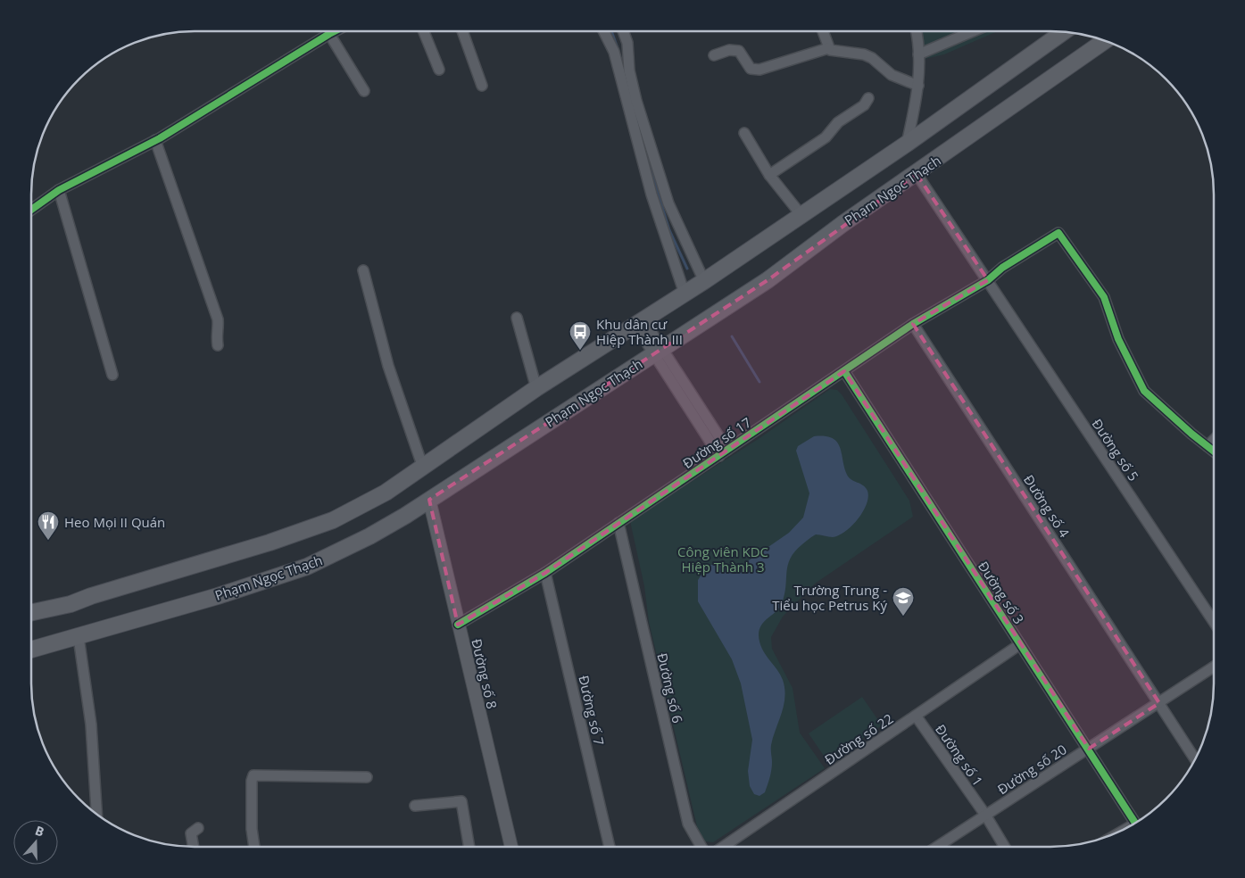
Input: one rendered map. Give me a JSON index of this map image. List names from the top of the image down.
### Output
{
  "streets": {
    "main road": ["Phạm Ngọc Thạch"],
    "street": [
      "Đường số 17",
      "Đường số 5",
      "Đường số 4",
      "Đường số 3",
      "Đường số 8",
      "Đường số 6",
      "Đường số 7",
      "Đường số 22",
      "Đường số 1",
      "Đường số 20"
    ]
  },
  "crossings": [
    ["Phạm Ngọc Thạch", "Đường số 5"],
    ["Phạm Ngọc Thạch", "Đường số 8"],
    ["Đường số 17", "Đường số 5"],
    ["Đường số 17", "Đường số 4"],
    ["Đường số 17", "Đường số 3"],
    ["Đường số 17", "Đường số 8"],
    ["Đường số 17", "Đường số 6"],
    ["Đường số 17", "Đường số 7"],
    ["Đường số 4", "Đường số 20"],
    ["Đường số 3", "Đường số 22"],
    ["Đường số 3", "Đường số 20"],
    ["Đường số 22", "Đường số 1"],
    ["Đường số 1", "Đường số 20"]
  ],
  "parks": ["Công viên KDC Hiệp Thành 3"],
  "places": {
    "bus stop": ["Khu dân cư Hiệp Thành III"],
    "restaurant": ["Heo Mọi II Quán"],
    "school or university": ["Trường Trung - Tiểu học Petrus Ký"]
  },
  "north": "top"
}
